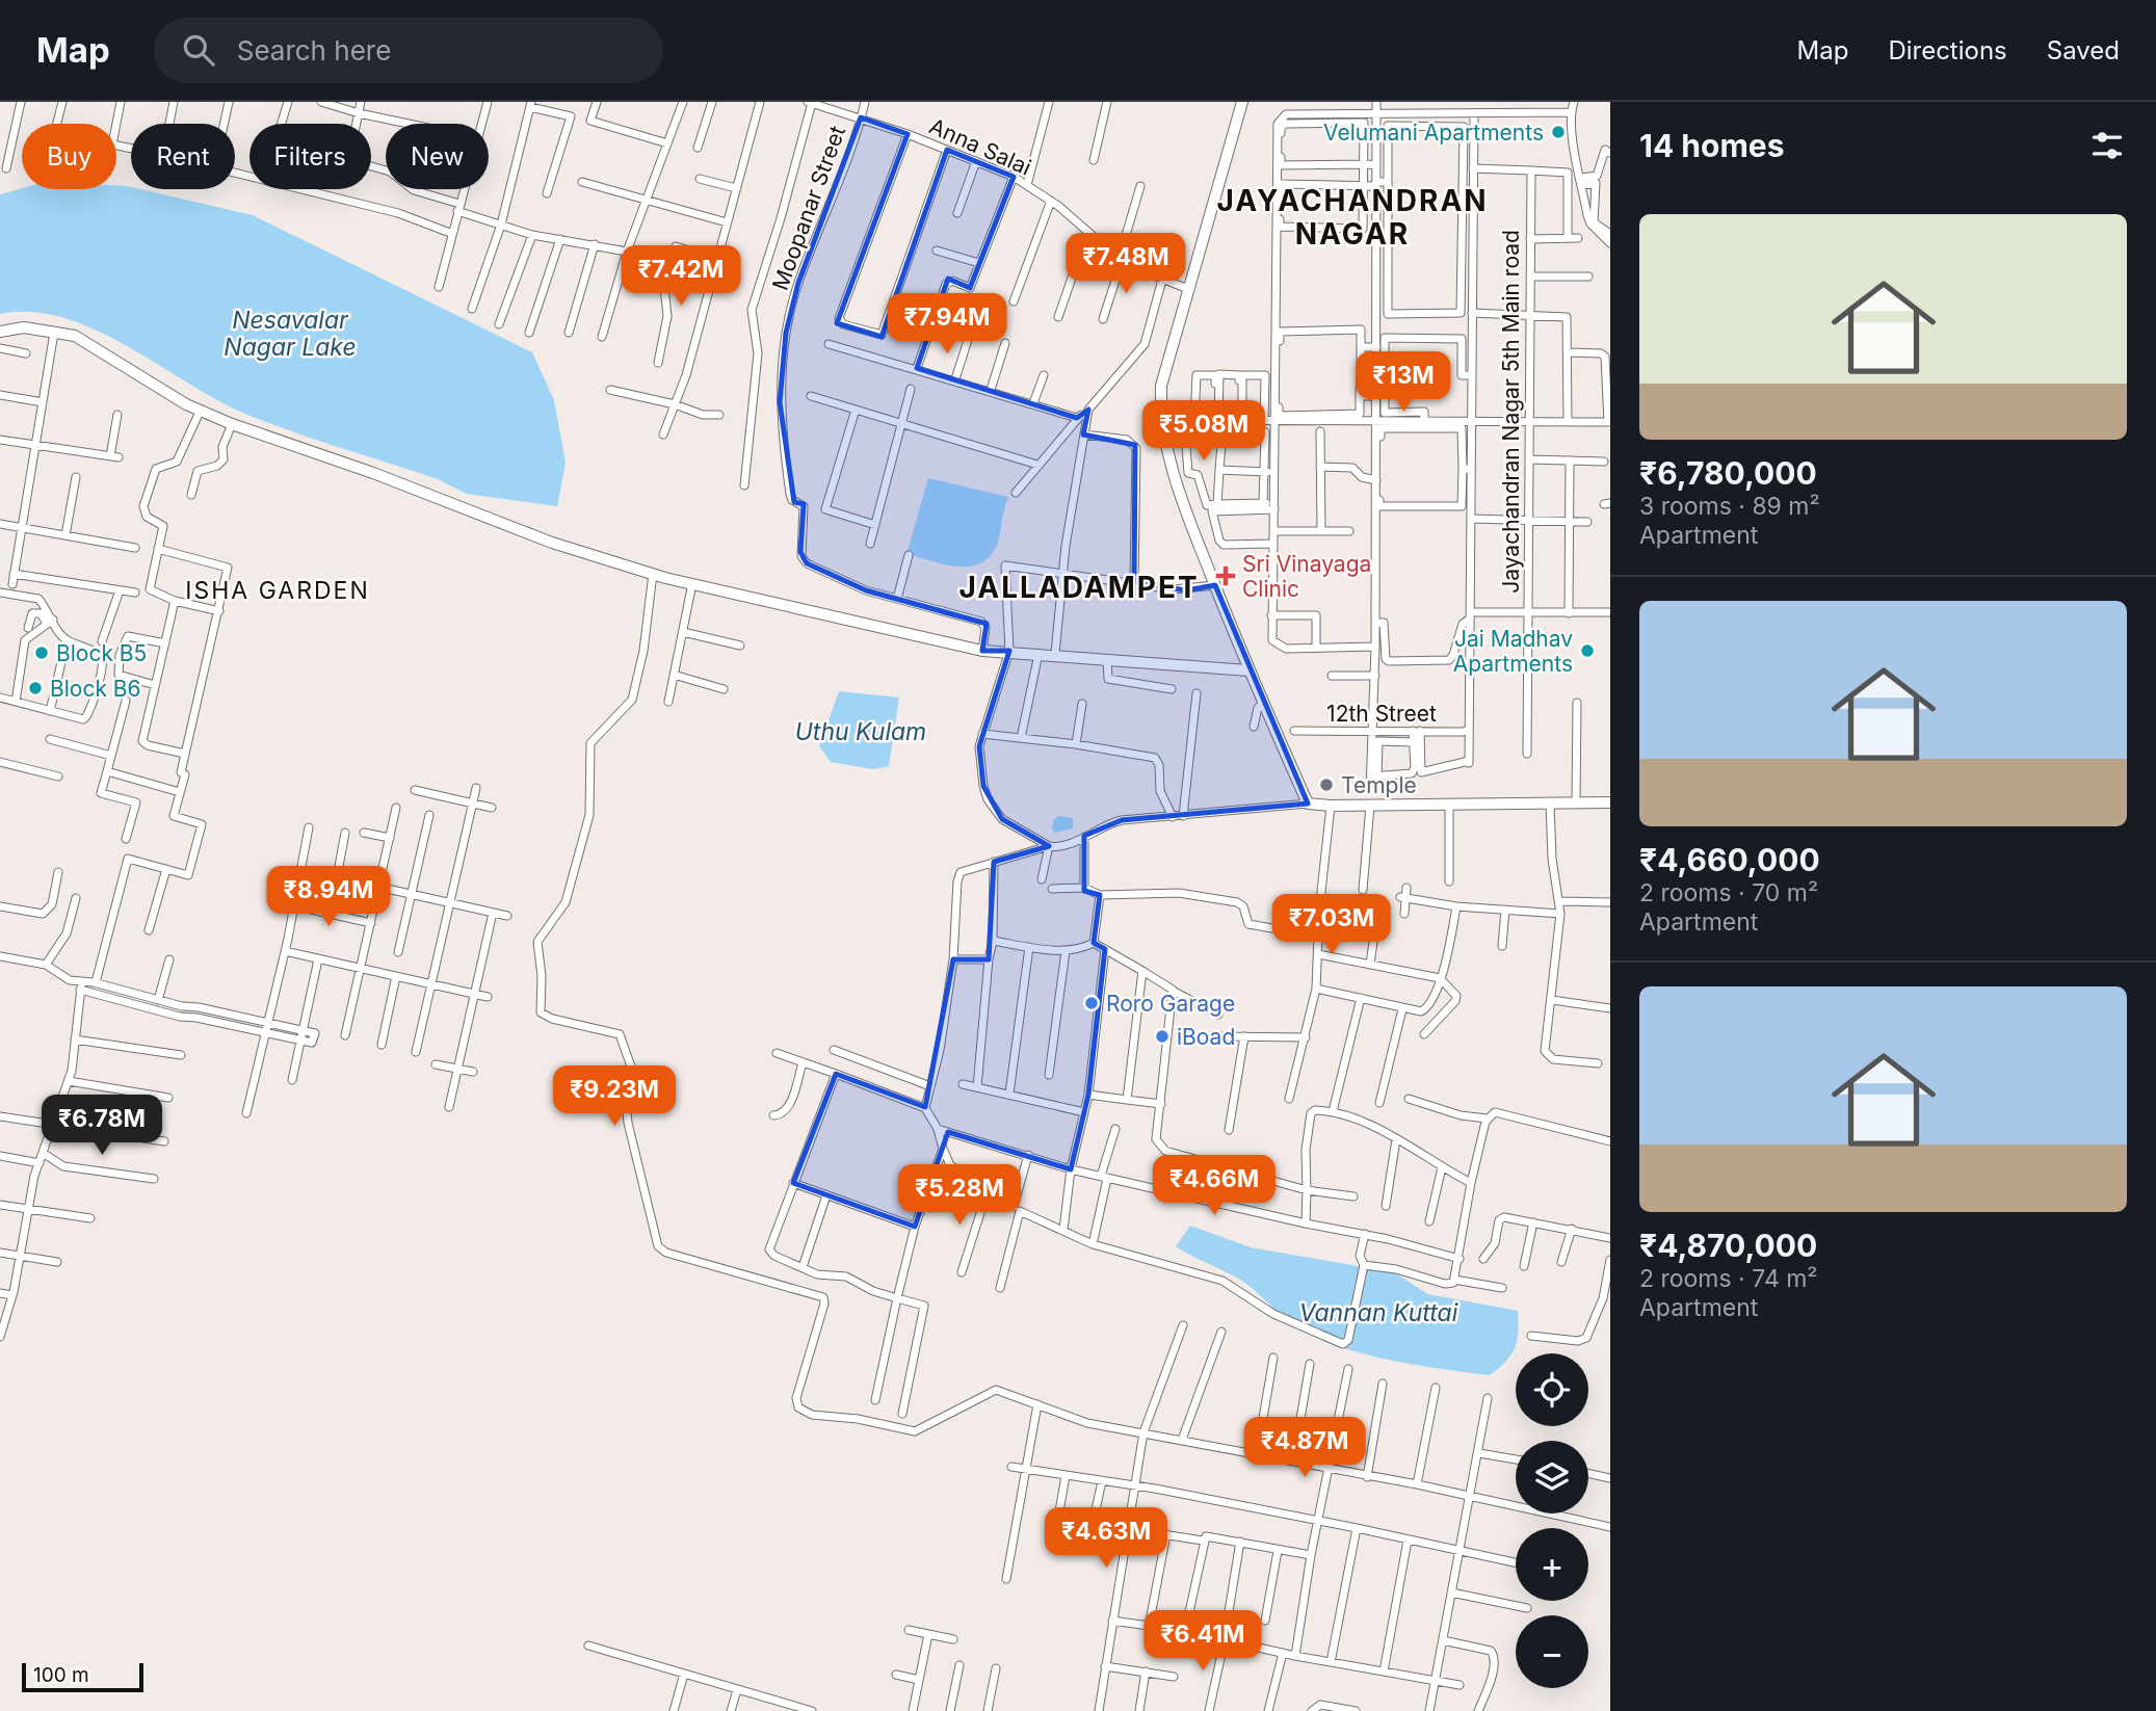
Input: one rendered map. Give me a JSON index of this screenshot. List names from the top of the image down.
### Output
{
  "streets": {
    "street": [
      "Anna Salai",
      "Moopanar Street",
      "Jayachandran Nagar 5th Main road",
      "12th Street"
    ]
  },
  "crossings": [
    ["Anna Salai", "Moopanar Street"]
  ],
  "districts": ["JAYACHANDRAN NAGAR", "JALLADAMPET", "ISHA GARDEN"],
  "water": ["Nesavalar Nagar Lake", "Uthu Kulam", "Vannan Kuttai"],
  "places": {
    "other": [
      "Velumani Apartments",
      "Jai Madhav Apartments",
      "Block B5",
      "Block B6",
      "Temple",
      "Roro Garage",
      "iBoad"
    ],
    "health": ["Sri Vinayaga Clinic"]
  },
  "scale_bar": "100 m",
  "page": {
    "header": "Map",
    "search": "Search here",
    "nav": ["Map", "Directions", "Saved"],
    "heading": "14 homes",
    "chip": [
      "Buy",
      "Rent",
      "Filters",
      "New"
    ],
    "list": [
      {
        "name": "₹6,780,000",
        "note": "3 rooms · 89 m² · Apartment"
      },
      {
        "name": "₹4,660,000",
        "note": "2 rooms · 70 m² · Apartment"
      },
      {
        "name": "₹4,870,000",
        "note": "2 rooms · 74 m² · Apartment"
      }
    ],
    "price": [
      "₹7.48M",
      "₹7.42M",
      "₹7.94M",
      "₹13M",
      "₹5.08M",
      "₹8.94M",
      "₹7.03M",
      "₹9.23M",
      "₹6.78M",
      "₹4.66M",
      "₹5.28M",
      "₹4.87M",
      "₹4.63M",
      "₹6.41M"
    ],
    "map_buttons": ["+", "−"],
    "scale": "100 m"
  }
}
